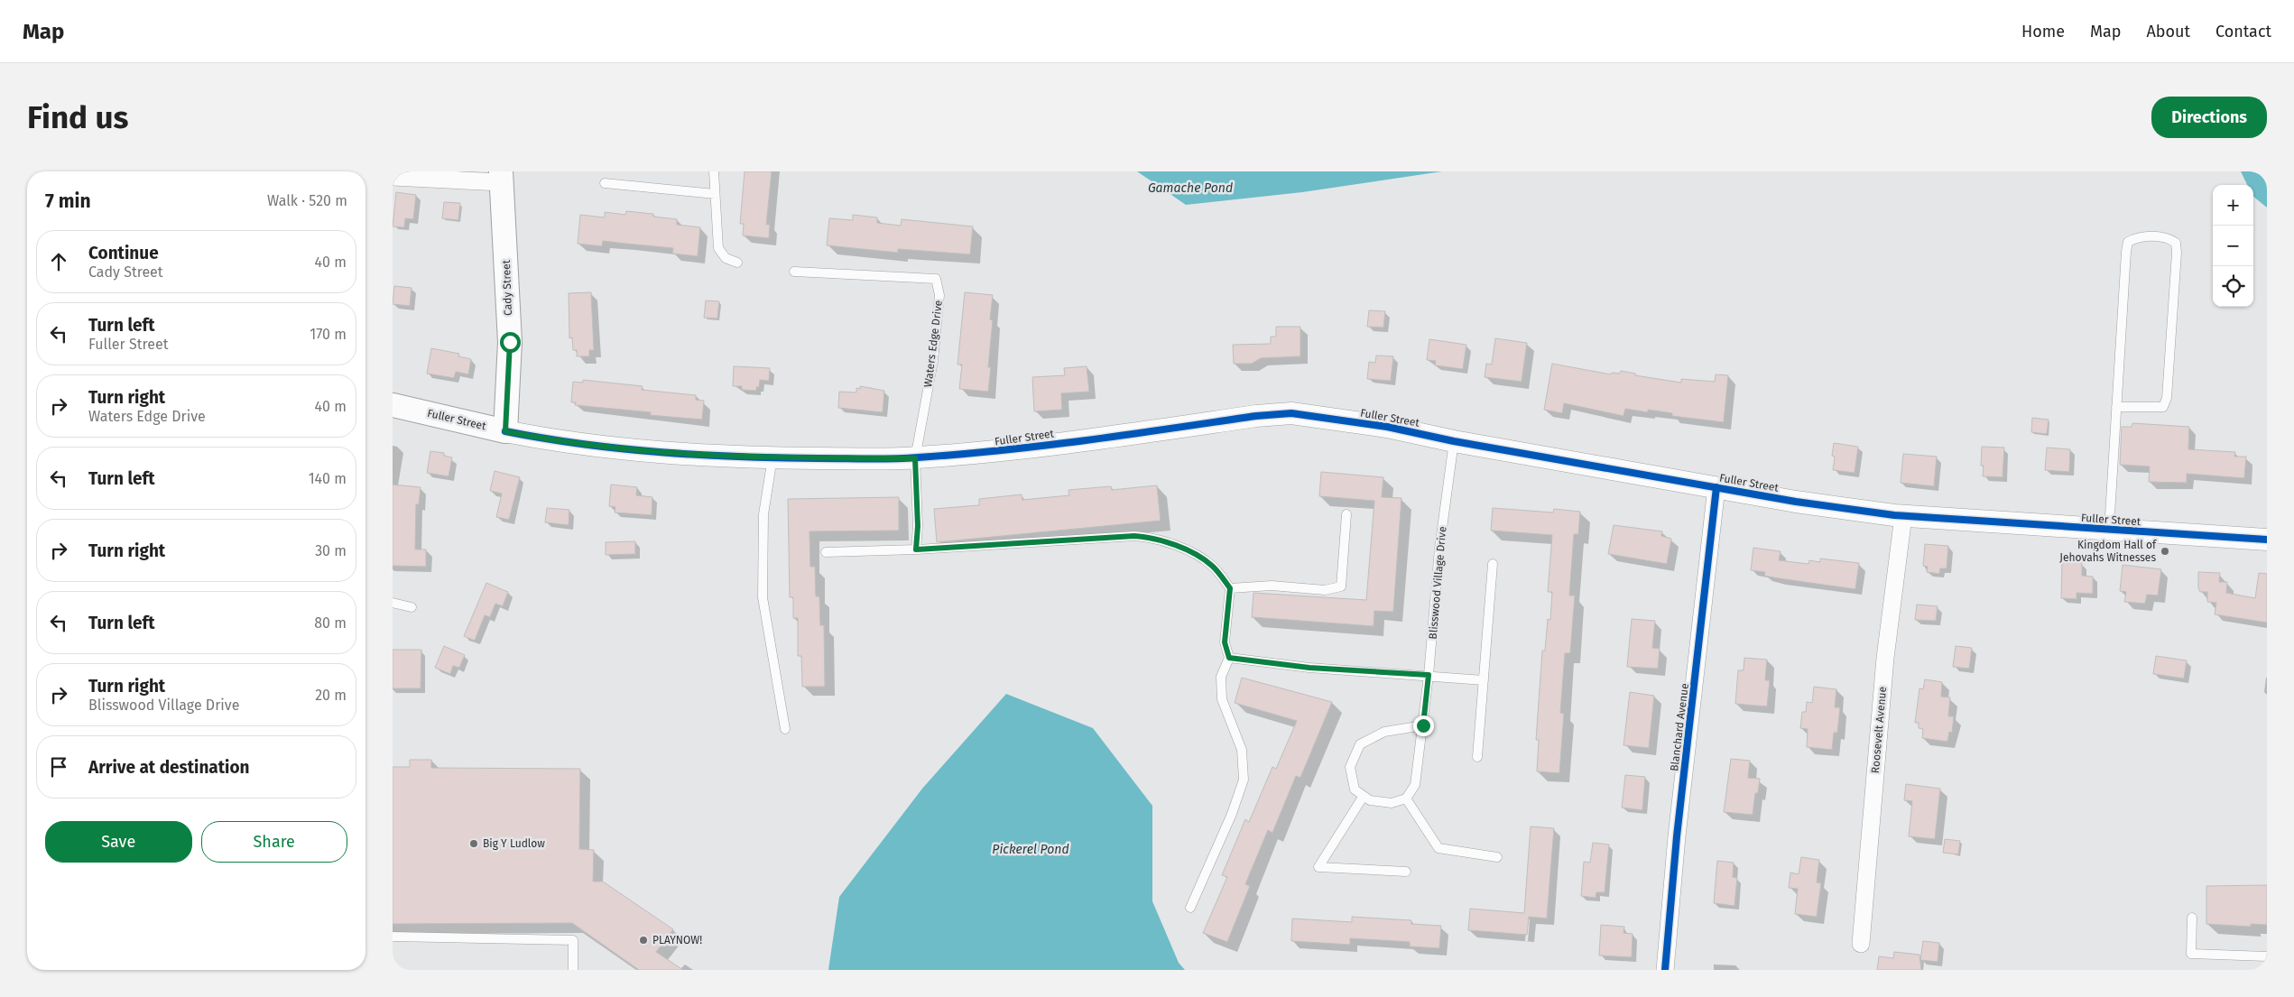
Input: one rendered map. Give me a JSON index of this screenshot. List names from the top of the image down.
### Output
{
  "streets": {
    "main road": ["Cady Street", "Fuller Street"],
    "street": ["Blanchard Avenue", "Roosevelt Avenue"],
    "lane": ["Waters Edge Drive", "Blisswood Village Drive"]
  },
  "crossings": [
    ["Cady Street", "Fuller Street"],
    ["Waters Edge Drive", "Fuller Street"],
    ["Fuller Street", "Blisswood Village Drive"],
    ["Fuller Street", "Blanchard Avenue"],
    ["Fuller Street", "Roosevelt Avenue"]
  ],
  "water": ["Gamache Pond", "Pickerel Pond"],
  "places": ["Kingdom Hall of Jehovahs Witnesses", "Big Y Ludlow", "PLAYNOW!"],
  "page": {
    "header": "Map",
    "nav": [
      "Home",
      "Map",
      "About",
      "Contact"
    ],
    "buttons": [
      "Directions",
      ["Save", "Share"]
    ],
    "title": "Find us",
    "heading": ["7 min", "Walk · 520 m"],
    "map_buttons": ["+", "−"],
    "list": [
      ["Continue", "Cady Street", "40 m"],
      ["Turn left", "Fuller Street", "170 m"],
      ["Turn right", "Waters Edge Drive", "40 m"],
      ["Turn left", "140 m"],
      ["Turn right", "30 m"],
      ["Turn left", "80 m"],
      ["Turn right", "Blisswood Village Drive", "20 m"],
      "Arrive at destination"
    ]
  }
}
